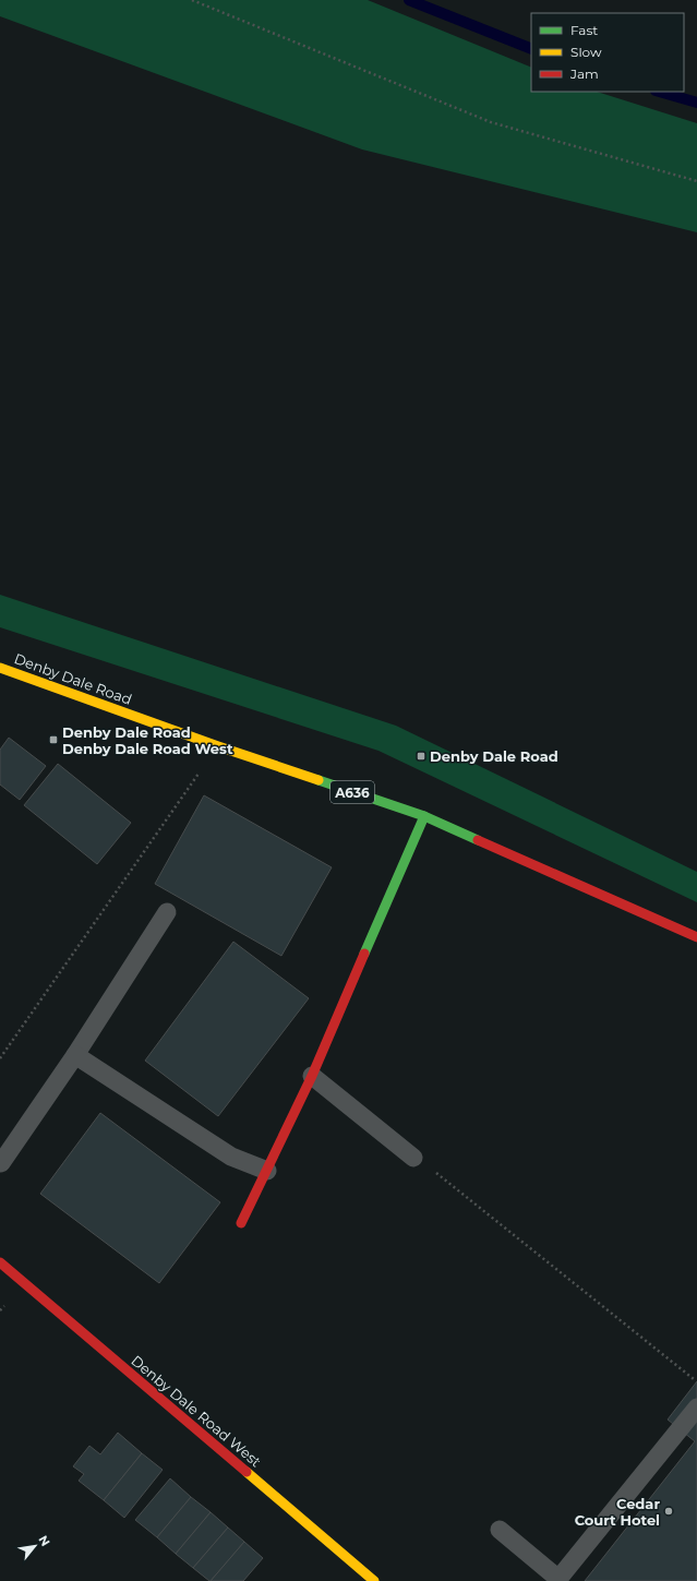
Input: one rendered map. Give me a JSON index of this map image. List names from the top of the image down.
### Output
{
  "streets": {
    "street": ["Denby Dale Road", "A636", "Denby Dale Road West"]
  },
  "places": {
    "transit": ["Denby Dale Road Denby Dale Road West", "Denby Dale Road"],
    "other": ["Cedar Court Hotel"]
  },
  "legend": ["Fast", "Slow", "Jam"],
  "north": "top right"
}
